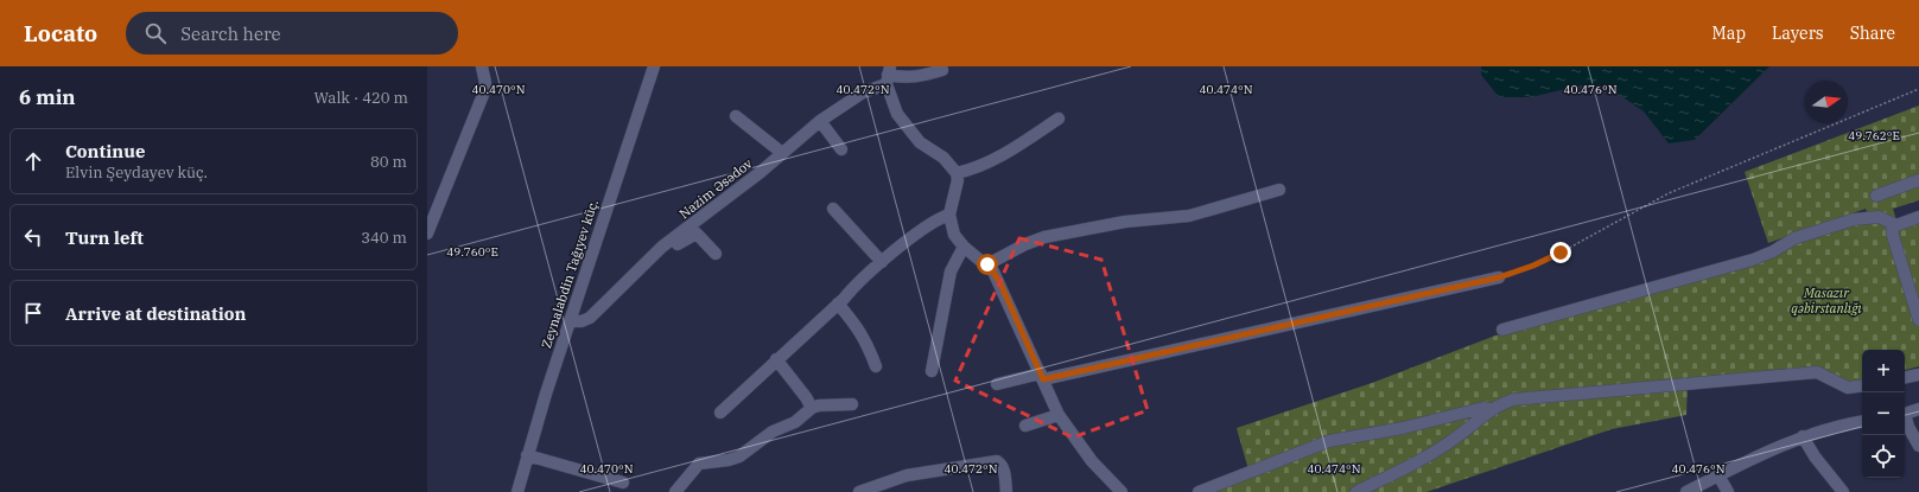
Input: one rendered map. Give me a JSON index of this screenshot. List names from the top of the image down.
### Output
{
  "streets": {
    "street": ["Nazim Əsədov", "Zeynalabdin Tağıyev küç."]
  },
  "crossings": [
    ["Nazim Əsədov", "Zeynalabdin Tağıyev küç."]
  ],
  "parks": ["Masazır qəbirstanlığı"],
  "north": "right",
  "page": {
    "header": "Locato",
    "search": "Search here",
    "nav": ["Map", "Layers", "Share"],
    "heading": ["6 min", "Walk · 420 m"],
    "list": [
      ["Continue", "Elvin Şeydayev küç.", "80 m"],
      ["Turn left", "340 m"],
      "Arrive at destination"
    ],
    "map_buttons": ["+", "−"]
  },
  "coordinates": [
    "40.470°N",
    "40.472°N",
    "40.474°N",
    "40.476°N",
    "49.762°E",
    "49.760°E"
  ]
}
